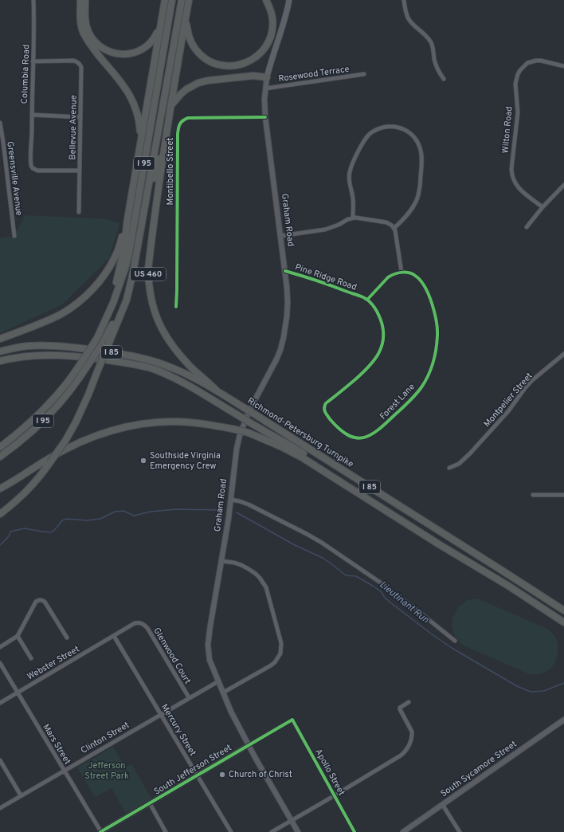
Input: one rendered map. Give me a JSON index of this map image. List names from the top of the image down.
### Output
{
  "streets": {
    "highway": [
      "I 95",
      "US 460",
      "I 85",
      "Richmond-Petersburg Turnpike"
    ],
    "main road": ["Graham Road", "South Sycamore Street"],
    "street": [
      "Columbia Road",
      "Rosewood Terrace",
      "Bellevue Avenue",
      "Wilton Road",
      "Montibello Street",
      "Greensville Avenue",
      "Pine Ridge Road",
      "Montpelier Street",
      "Forest Lane",
      "Glenwood Court",
      "Webster Street",
      "Mercury Street",
      "Clinton Street",
      "Mars Street",
      "South Jefferson Street",
      "Apollo Street"
    ]
  },
  "crossings": [
    ["Columbia Road", "Bellevue Avenue"],
    ["Rosewood Terrace", "Graham Road"],
    ["I 95", "US 460"],
    ["Montibello Street", "Graham Road"],
    ["Graham Road", "Pine Ridge Road"],
    ["Graham Road", "Clinton Street"],
    ["Graham Road", "South Jefferson Street"],
    ["US 460", "Richmond-Petersburg Turnpike"],
    ["Pine Ridge Road", "Forest Lane"],
    ["Glenwood Court", "Webster Street"],
    ["Glenwood Court", "Clinton Street"],
    ["Webster Street", "Mercury Street"],
    ["Webster Street", "Mars Street"],
    ["Mercury Street", "Clinton Street"],
    ["Mercury Street", "South Jefferson Street"],
    ["Clinton Street", "Mars Street"],
    ["Mars Street", "South Jefferson Street"],
    ["South Jefferson Street", "Apollo Street"]
  ],
  "water": ["Lieutinant Run"],
  "parks": ["Jefferson Street Park"],
  "places": ["Southside Virginia Emergency Crew", "Church of Christ"]
}
